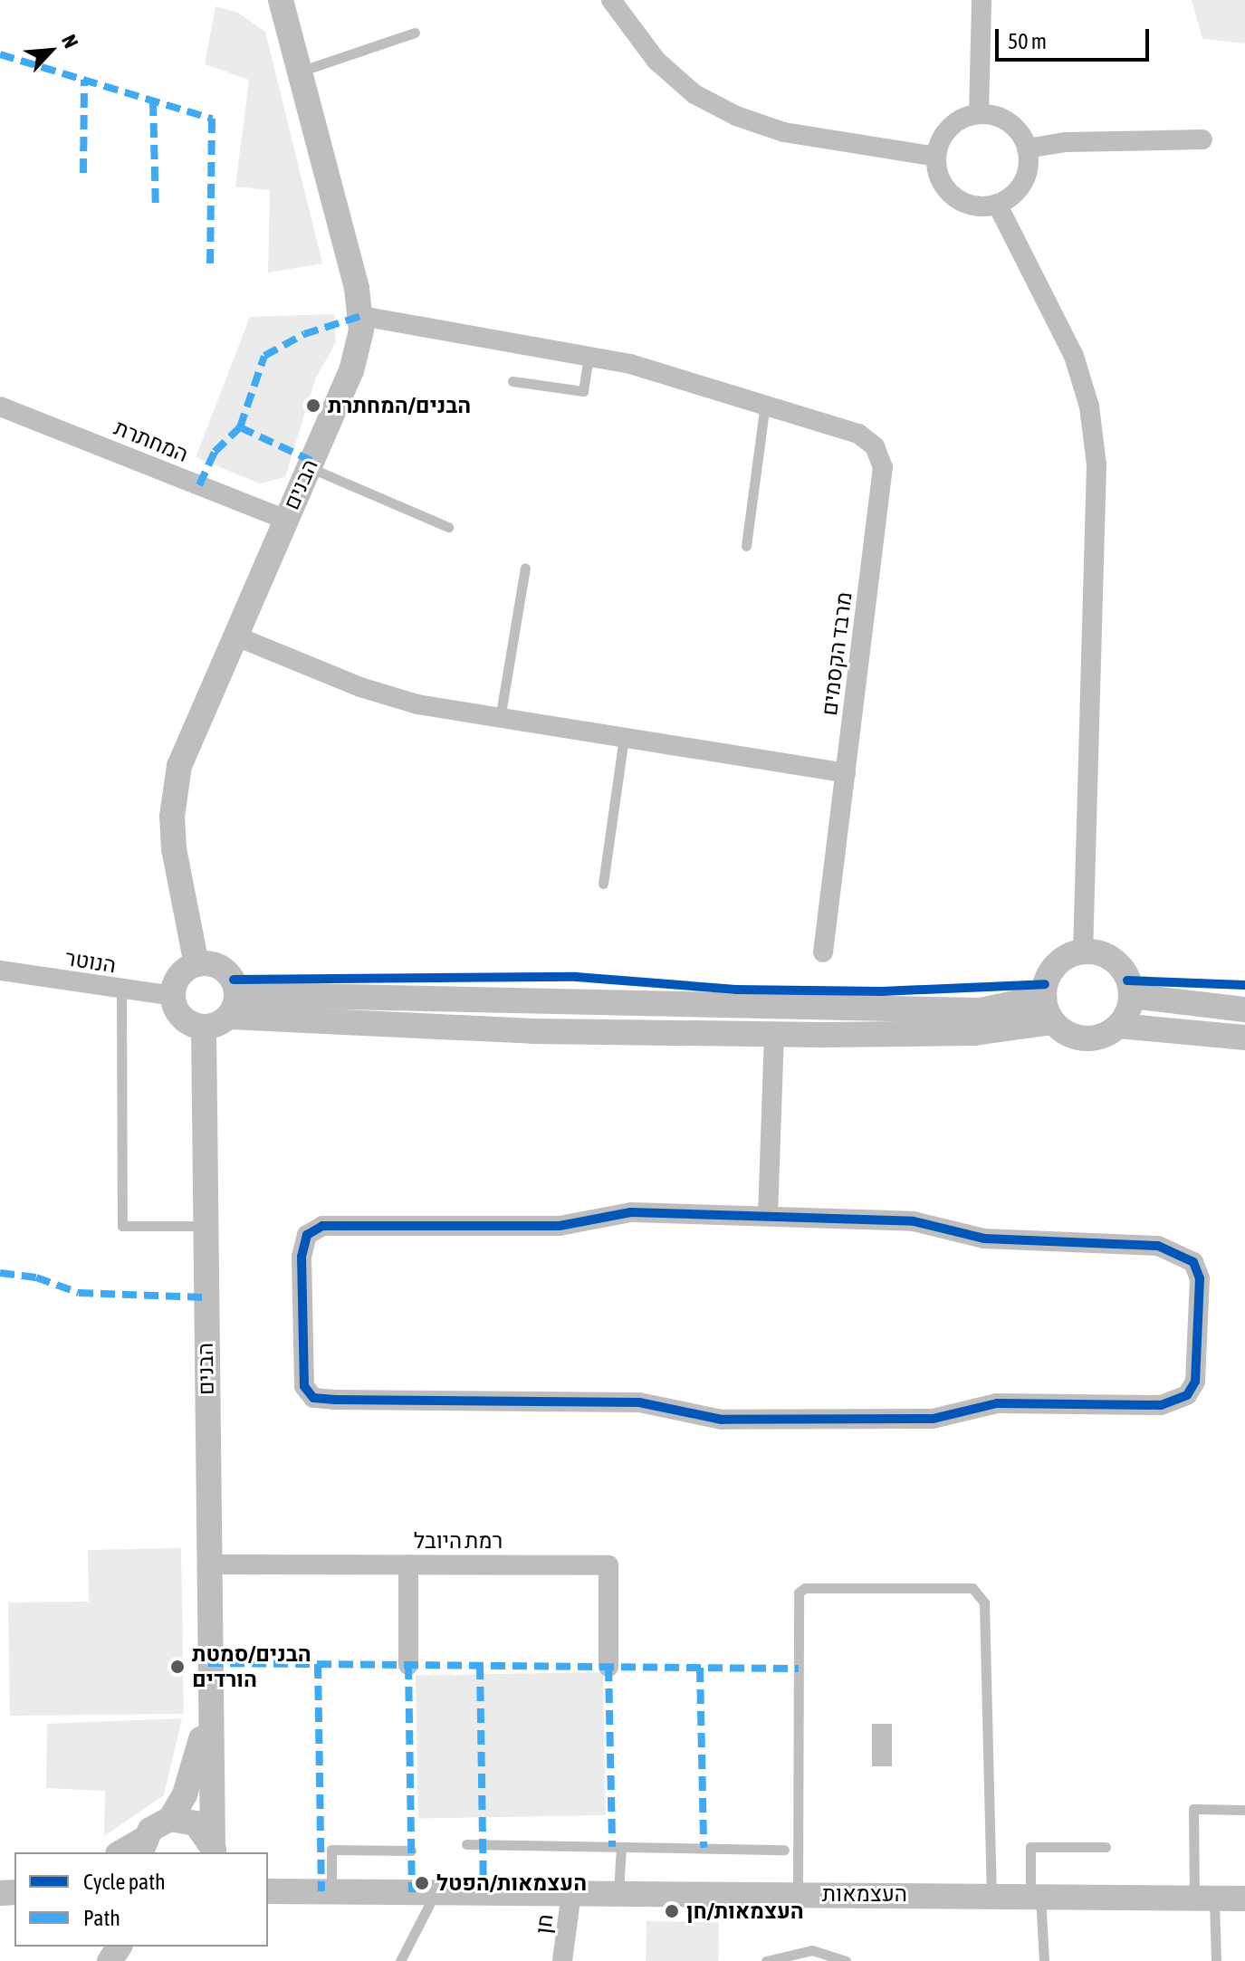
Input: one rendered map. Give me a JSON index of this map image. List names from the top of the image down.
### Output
{
  "streets": {
    "street": [
      "המחתרת",
      "הבנים",
      "מרבד הקסמים",
      "הנוטר",
      "רמת היובל",
      "העצמאות",
      "חן"
    ]
  },
  "crossings": [
    ["המחתרת", "הבנים"],
    ["הבנים", "מרבד הקסמים"],
    ["הבנים", "הנוטר"],
    ["הבנים", "רמת היובל"],
    ["העצמאות", "חן"]
  ],
  "places": [
    "הבנים/המחתרת",
    "הבנים/סמטת הורדים",
    "העצמאות/הפטל",
    "העצמאות/חן"
  ],
  "legend": ["Cycle path", "Path"],
  "scale_bar": "50 m",
  "north": "top right"
}
